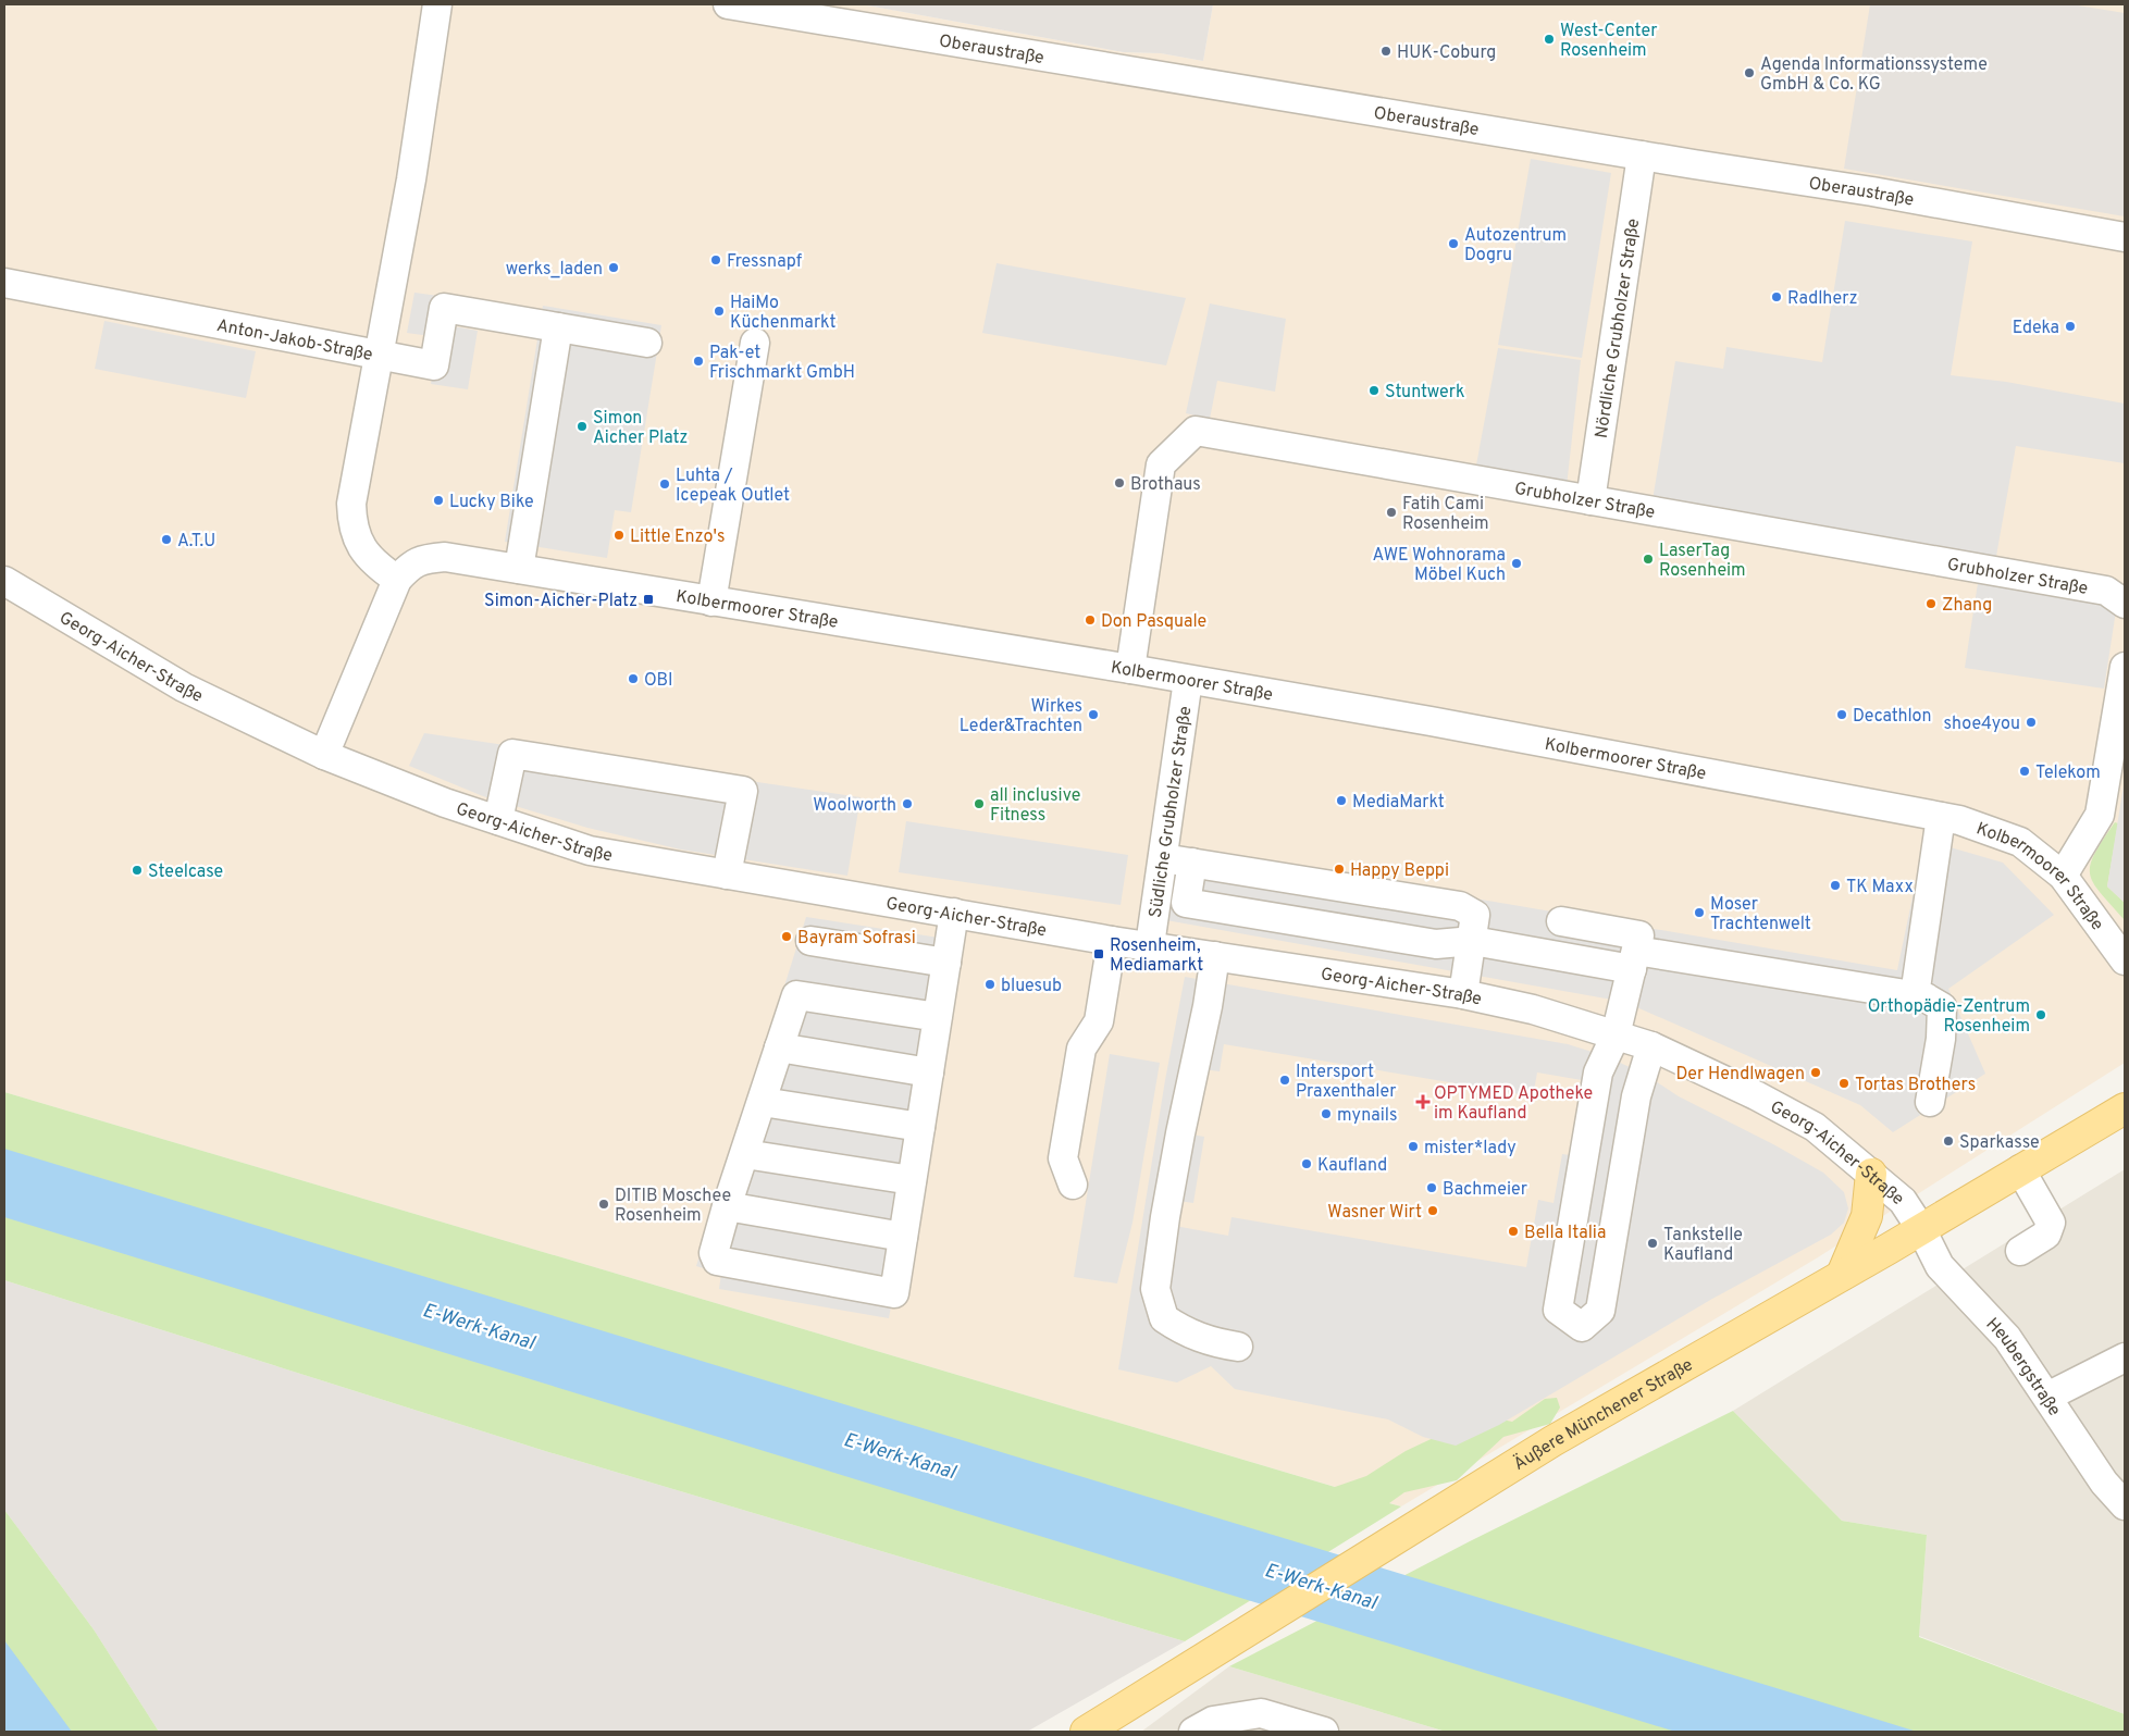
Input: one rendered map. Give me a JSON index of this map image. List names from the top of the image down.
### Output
{
  "streets": {
    "main road": ["Äußere Münchener Straße"],
    "street": [
      "Oberaustraße",
      "Nördliche Grubholzer Straße",
      "Anton-Jakob-Straße",
      "Grubholzer Straße",
      "Kolbermoorer Straße",
      "Georg-Aicher-Straße",
      "Südliche Grubholzer Straße",
      "Heubergstraße"
    ]
  },
  "crossings": [
    ["Oberaustraße", "Nördliche Grubholzer Straße"],
    ["Nördliche Grubholzer Straße", "Grubholzer Straße"],
    ["Anton-Jakob-Straße", "Kolbermoorer Straße"],
    ["Grubholzer Straße", "Kolbermoorer Straße"],
    ["Kolbermoorer Straße", "Georg-Aicher-Straße"],
    ["Kolbermoorer Straße", "Südliche Grubholzer Straße"],
    ["Georg-Aicher-Straße", "Südliche Grubholzer Straße"],
    ["Georg-Aicher-Straße", "Heubergstraße"],
    ["Georg-Aicher-Straße", "Äußere Münchener Straße"],
    ["Heubergstraße", "Äußere Münchener Straße"]
  ],
  "water": ["E-Werk-Kanal"],
  "places": {
    "other": [
      "West-Center Rosenheim",
      "HUK-Coburg",
      "Agenda Informationssysteme GmbH & Co. KG",
      "Autozentrum Dogru",
      "Fressnapf",
      "werks_laden",
      "Radlherz",
      "HaiMo Küchenmarkt",
      "Edeka",
      "Pak-et Frischmarkt GmbH",
      "Stuntwerk",
      "Simon Aicher Platz",
      "Brothaus",
      "Luhta / Icepeak Outlet",
      "Lucky Bike",
      "Fatih Cami Rosenheim",
      "Little Enzo's",
      "A.T.U",
      "LaserTag Rosenheim",
      "AWE Wohnorama Möbel Kuch",
      "Zhang",
      "Don Pasquale",
      "OBI",
      "Wirkes Leder&Trachten",
      "Decathlon",
      "shoe4you",
      "Telekom",
      "MediaMarkt",
      "Woolworth",
      "all inclusive Fitness",
      "Happy Beppi",
      "Steelcase",
      "TK Maxx",
      "Moser Trachtenwelt",
      "Bayram Sofrasi",
      "bluesub",
      "Orthopädie-Zentrum Rosenheim",
      "Der Hendlwagen",
      "Intersport Praxenthaler",
      "Tortas Brothers",
      "mynails",
      "Sparkasse",
      "mister*lady",
      "Kaufland",
      "Bachmeier",
      "DITIB Moschee Rosenheim",
      "Wasner Wirt",
      "Bella Italia",
      "Tankstelle Kaufland"
    ],
    "transit": ["Simon-Aicher-Platz", "Rosenheim, Mediamarkt"],
    "health": ["OPTYMED Apotheke im Kaufland"]
  }
}
